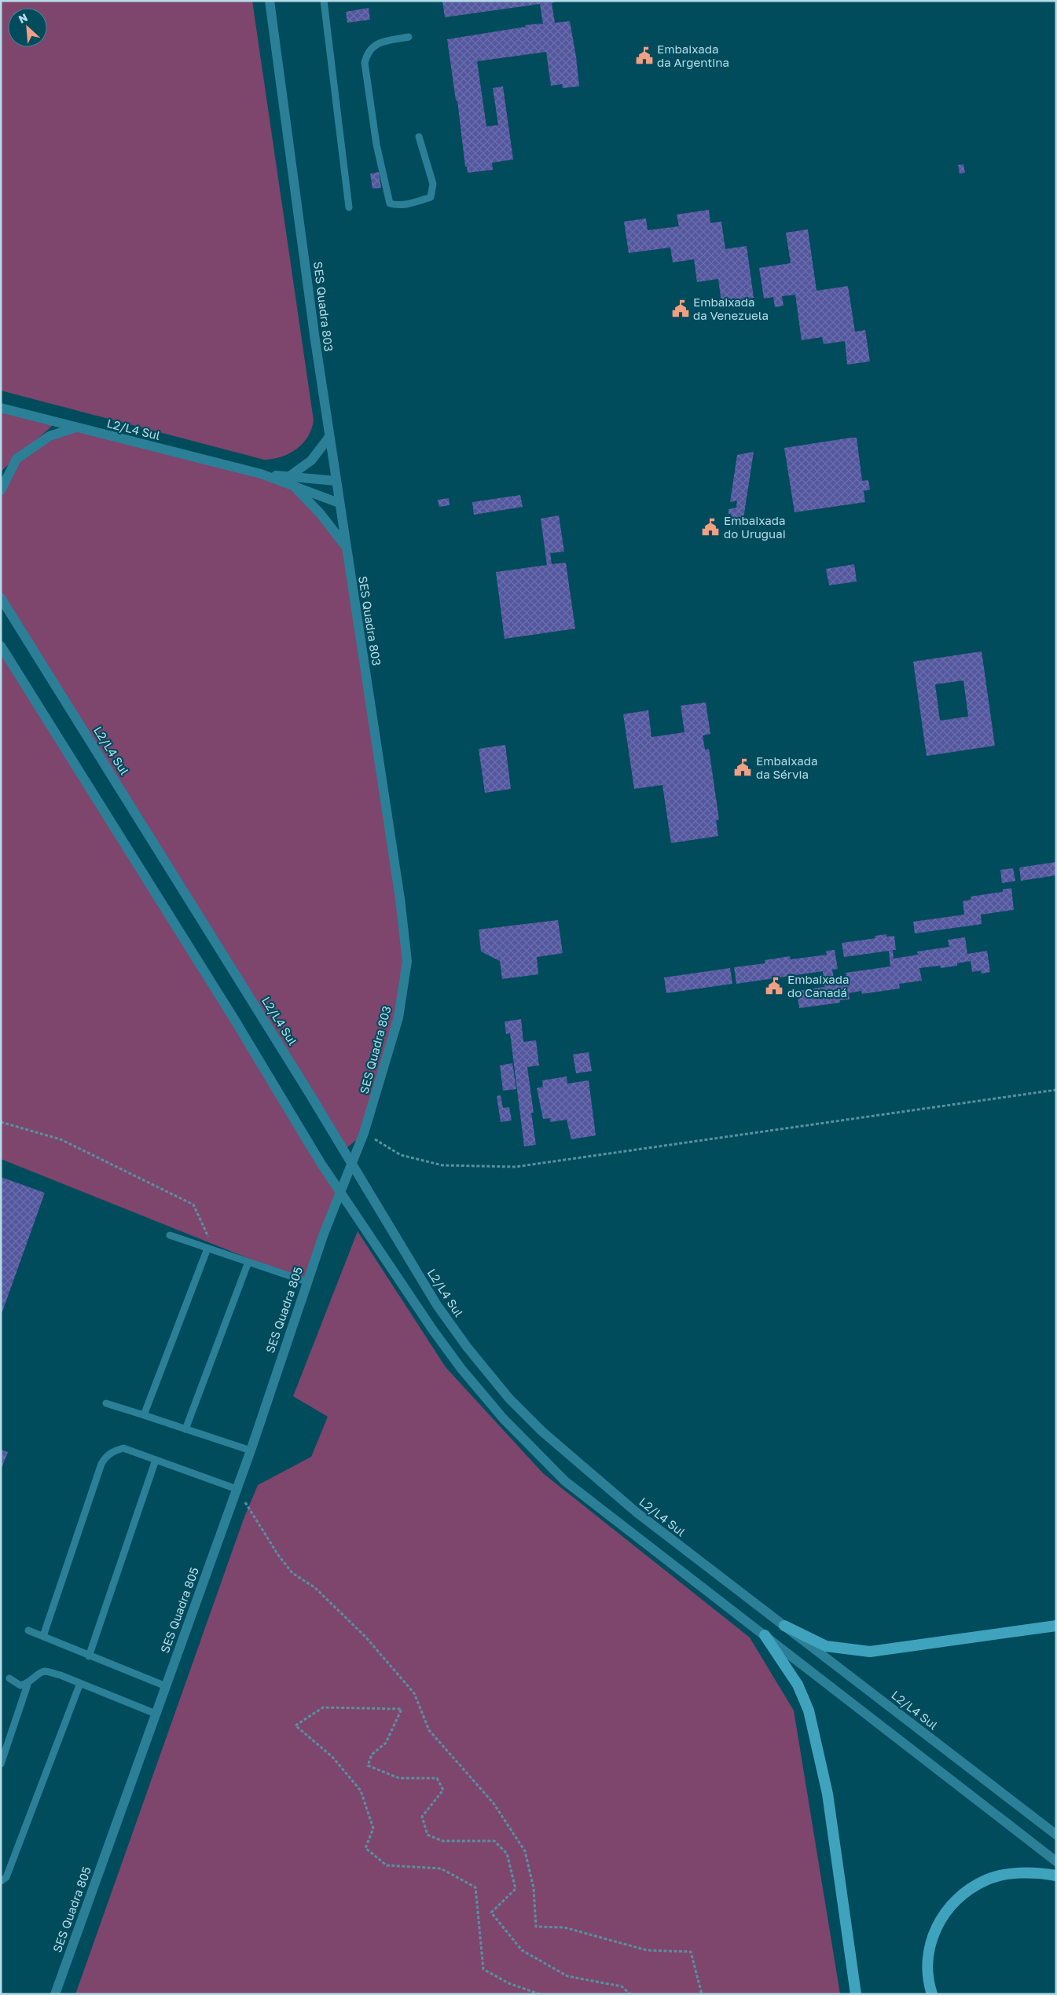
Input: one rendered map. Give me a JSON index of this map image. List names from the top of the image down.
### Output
{
  "streets": {
    "main road": ["SES Quadra 803", "L2/L4 Sul", "SES Quadra 805"]
  },
  "crossings": [
    ["SES Quadra 803", "L2/L4 Sul"],
    ["SES Quadra 803", "SES Quadra 805"]
  ],
  "places": {
    "public building": [
      "Embaixada da Argentina",
      "Embaixada da Venezuela",
      "Embaixada do Uruguai",
      "Embaixada da Sérvia",
      "Embaixada do Canadá"
    ]
  },
  "north": "top left"
}
